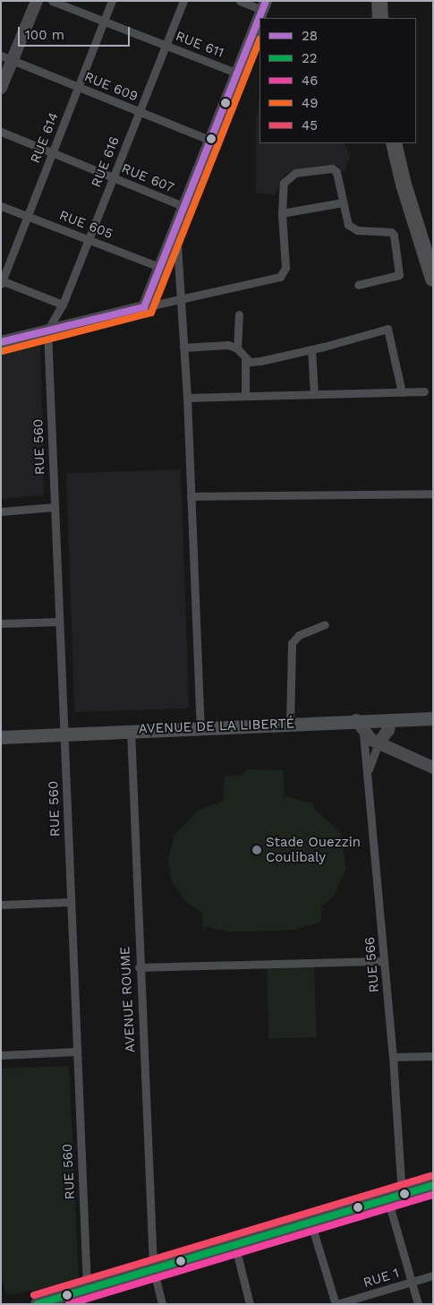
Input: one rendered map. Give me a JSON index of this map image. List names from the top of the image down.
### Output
{
  "streets": {
    "main road": ["AVENUE DE LA LIBERTÉ"],
    "street": [
      "RUE 611",
      "RUE 609",
      "RUE 614",
      "RUE 616",
      "RUE 607",
      "RUE 605",
      "RUE 560",
      "RUE 566",
      "AVENUE ROUME",
      "RUE 1"
    ]
  },
  "crossings": [
    ["RUE 611", "RUE 614"],
    ["RUE 611", "RUE 616"],
    ["RUE 609", "RUE 614"],
    ["RUE 609", "RUE 616"],
    ["RUE 614", "RUE 607"],
    ["RUE 614", "RUE 605"],
    ["RUE 616", "RUE 607"],
    ["RUE 616", "RUE 605"],
    ["RUE 616", "RUE 560"],
    ["RUE 560", "AVENUE DE LA LIBERTÉ"],
    ["AVENUE DE LA LIBERTÉ", "AVENUE ROUME"]
  ],
  "places": ["Stade Ouezzin Coulibaly"],
  "lines": [
    "transit line 28",
    "transit line 49",
    "transit line 45",
    "transit line 22",
    "transit line 46"
  ],
  "legend": [
    "28",
    "22",
    "46",
    "49",
    "45"
  ],
  "scale_bar": "100 m"
}
